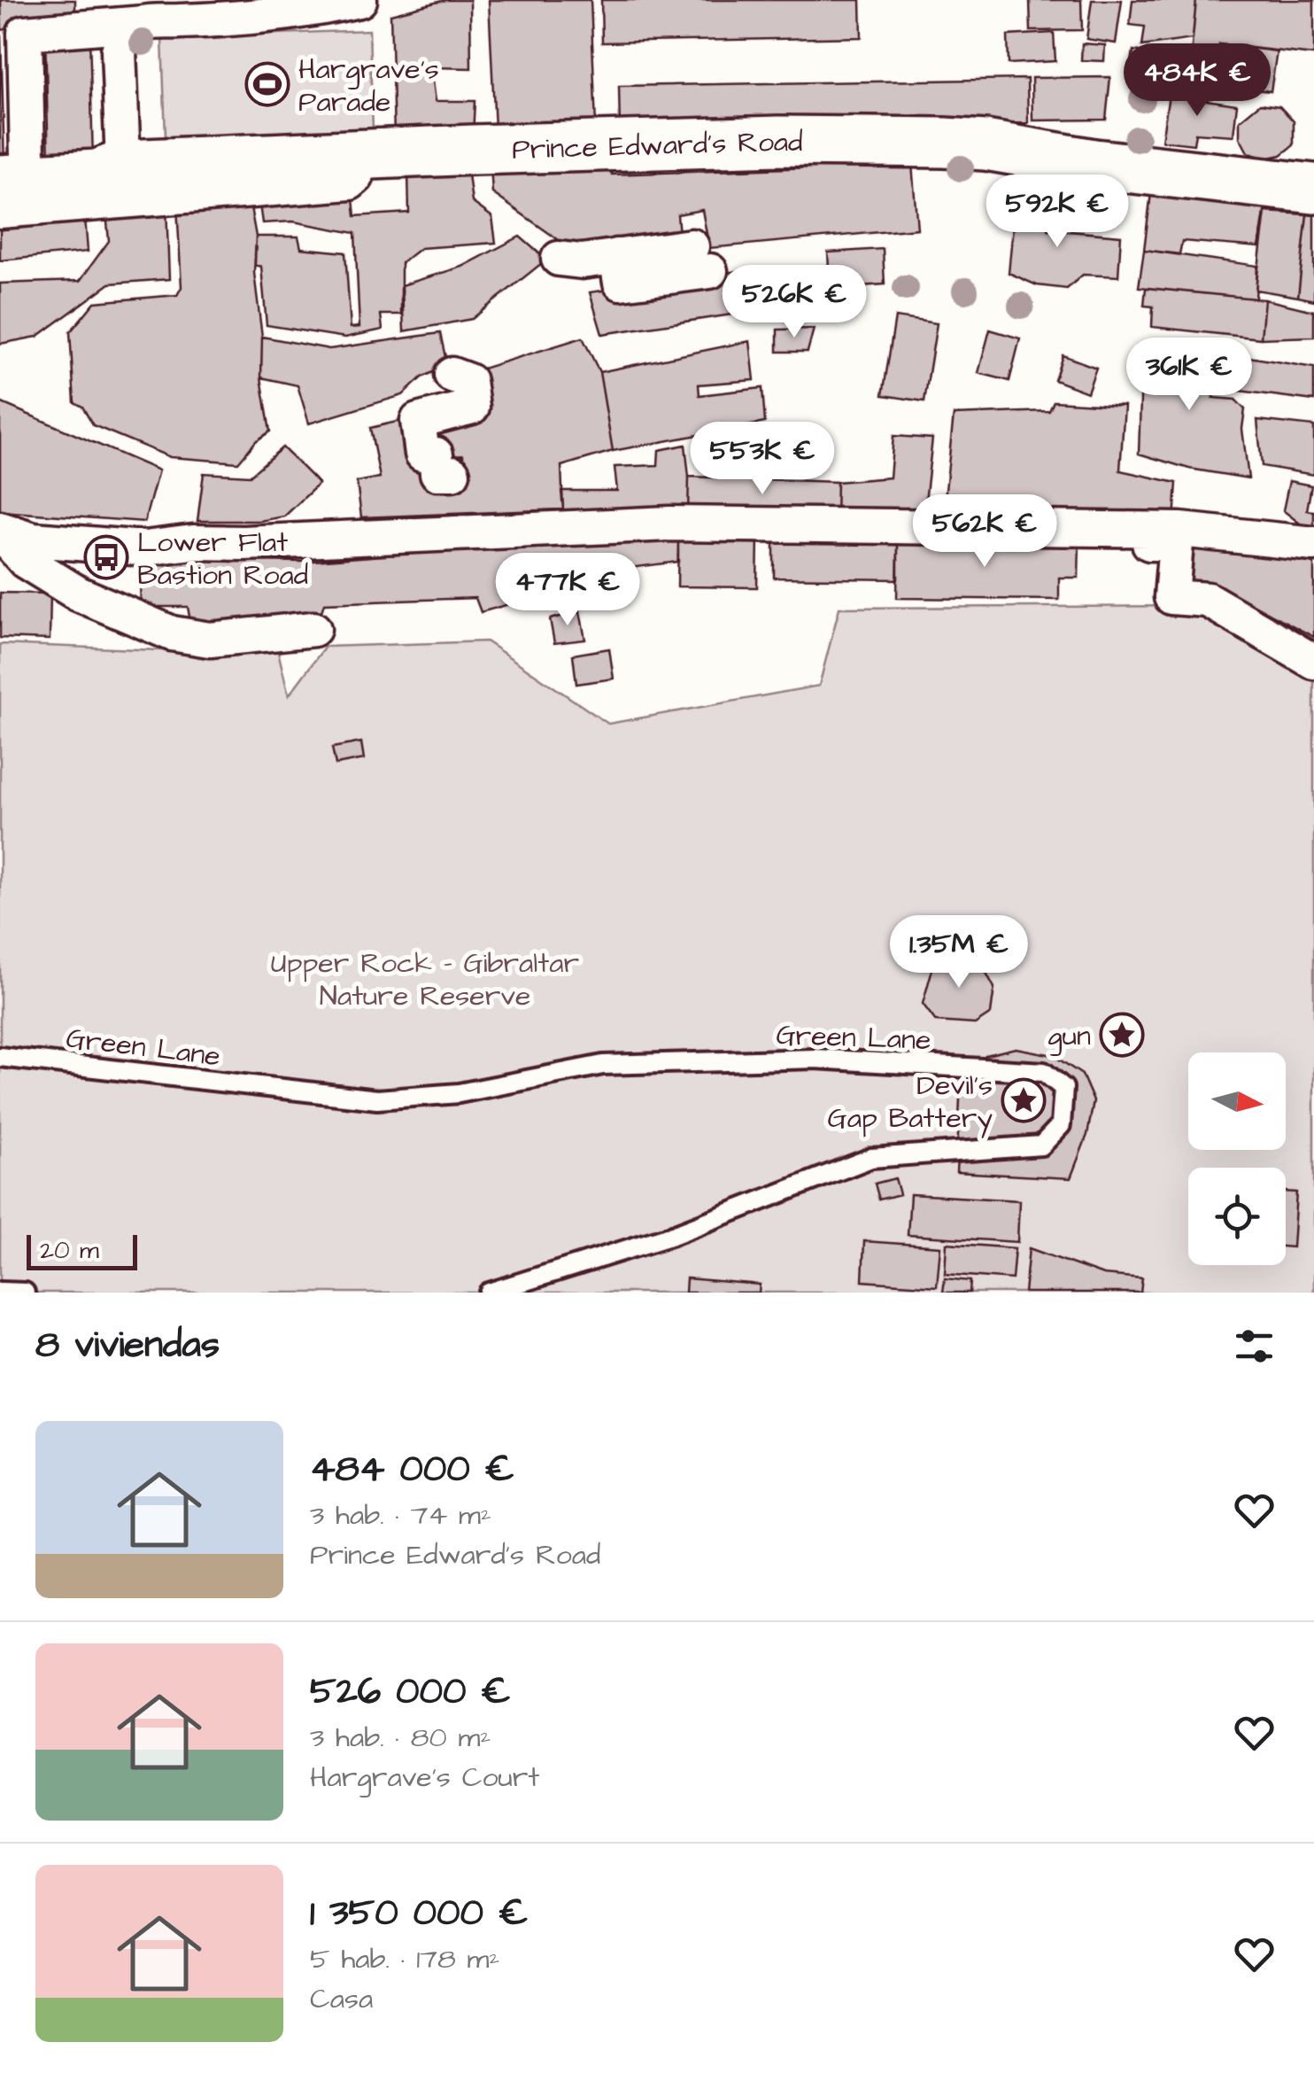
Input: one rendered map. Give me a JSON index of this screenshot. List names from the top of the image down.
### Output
{
  "streets": {
    "street": ["Prince Edward's Road"],
    "lane": ["Green Lane"]
  },
  "parks": ["Upper Rock - Gibraltar Nature Reserve"],
  "places": {
    "sports": ["Hargrave's Parade"],
    "bus stop": ["Lower Flat Bastion Road"],
    "place": ["gun", "Devil's Gap Battery"]
  },
  "scale_bar": "20 m",
  "north": "right",
  "page": {
    "price": [
      "484K €",
      "592K €",
      "526K €",
      "361K €",
      "553K €",
      "562K €",
      "477K €",
      "1.35M €"
    ],
    "scale": "20 m",
    "heading": "8 viviendas",
    "list": [
      {
        "name": "484 000 €",
        "note": "3 hab. · 74 m² · Prince Edward's Road"
      },
      {
        "name": "526 000 €",
        "note": "3 hab. · 80 m² · Hargrave's Court"
      },
      {
        "name": "1 350 000 €",
        "note": "5 hab. · 178 m² · Casa"
      }
    ]
  }
}
